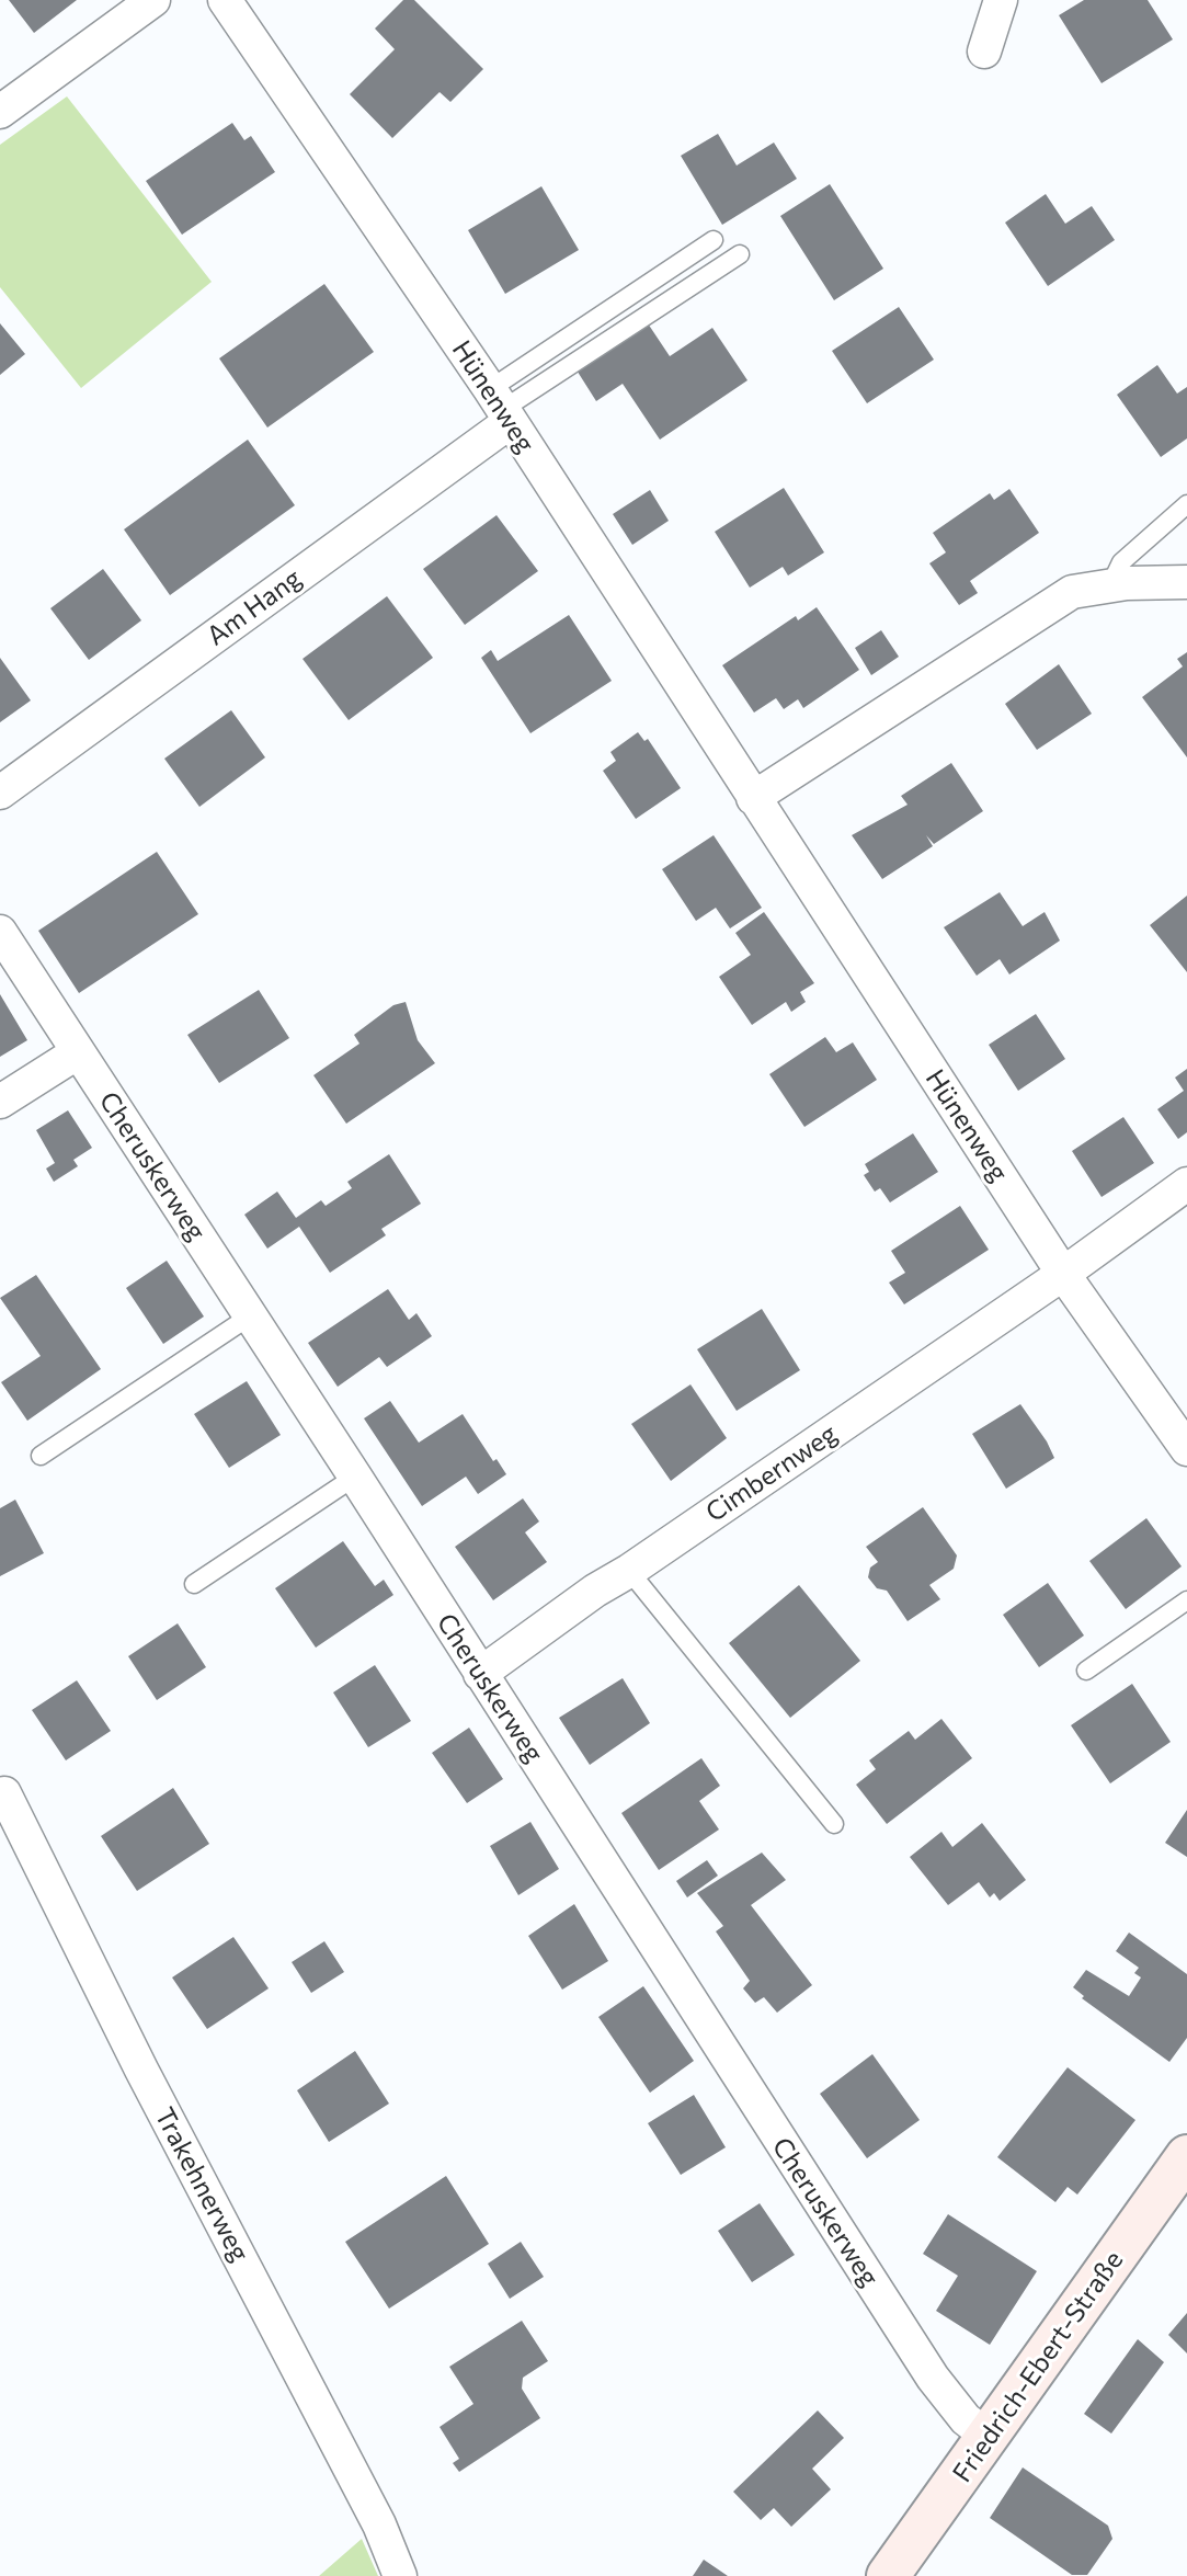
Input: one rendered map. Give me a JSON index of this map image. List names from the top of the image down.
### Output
{
  "streets": {
    "main road": ["Friedrich-Ebert-Straße"],
    "street": [
      "Hünenweg",
      "Am Hang",
      "Cheruskerweg",
      "Cimbernweg",
      "Trakehnerweg"
    ]
  },
  "crossings": [
    ["Hünenweg", "Am Hang"],
    ["Hünenweg", "Cimbernweg"],
    ["Cheruskerweg", "Cimbernweg"],
    ["Cheruskerweg", "Friedrich-Ebert-Straße"]
  ]
}
